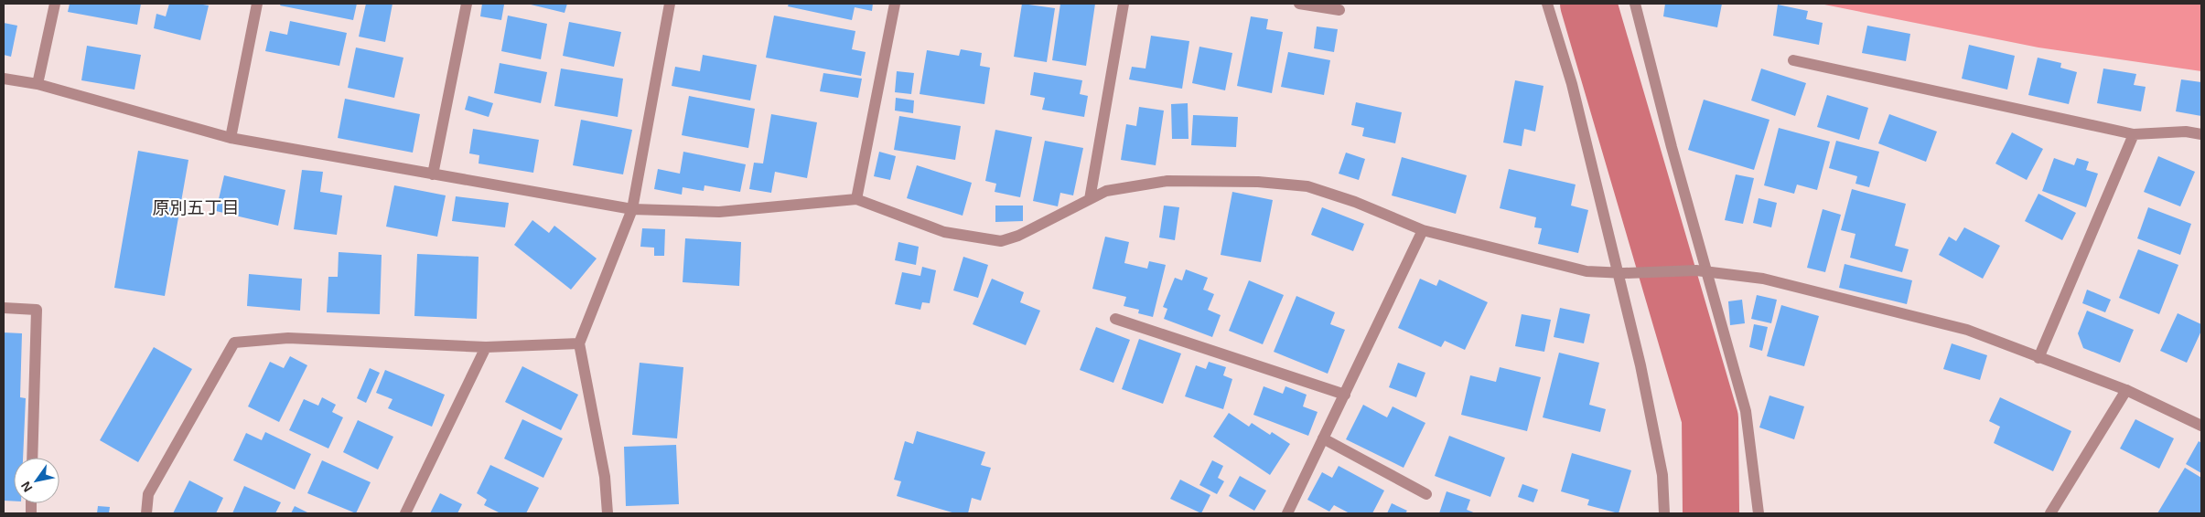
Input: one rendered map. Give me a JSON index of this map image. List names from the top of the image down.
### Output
{
  "districts": ["原別五丁目"],
  "north": "bottom left"
}
